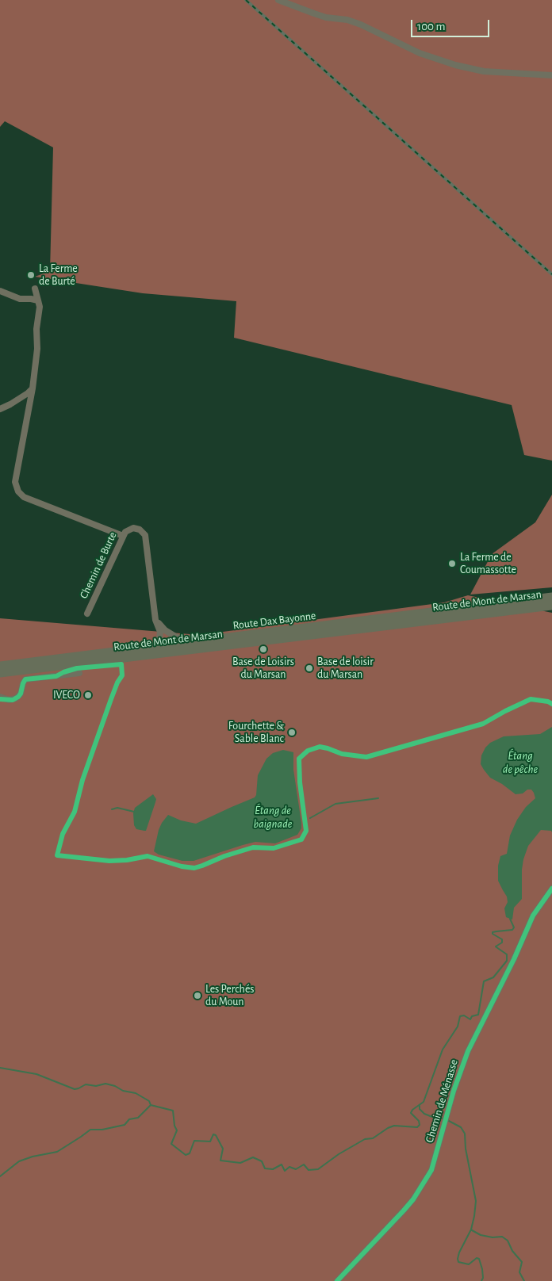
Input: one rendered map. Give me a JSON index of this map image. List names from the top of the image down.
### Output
{
  "streets": {
    "main road": ["Route de Mont de Marsan", "Route Dax Bayonne"],
    "street": ["Chemin de Burte", "Chemin de Ménasse"]
  },
  "crossings": [
    ["Chemin de Burte", "Route Dax Bayonne"],
    ["Route de Mont de Marsan", "Route Dax Bayonne"]
  ],
  "water": ["Étang de pêche", "Étang de baignade"],
  "places": [
    "La Ferme de Burté",
    "La Ferme de Coumassotte",
    "Base de Loisirs du Marsan",
    "Base de loisir du Marsan",
    "IVECO",
    "Fourchette & Sable Blanc",
    "Les Perchés du Moun"
  ],
  "scale_bar": "100 m"
}
